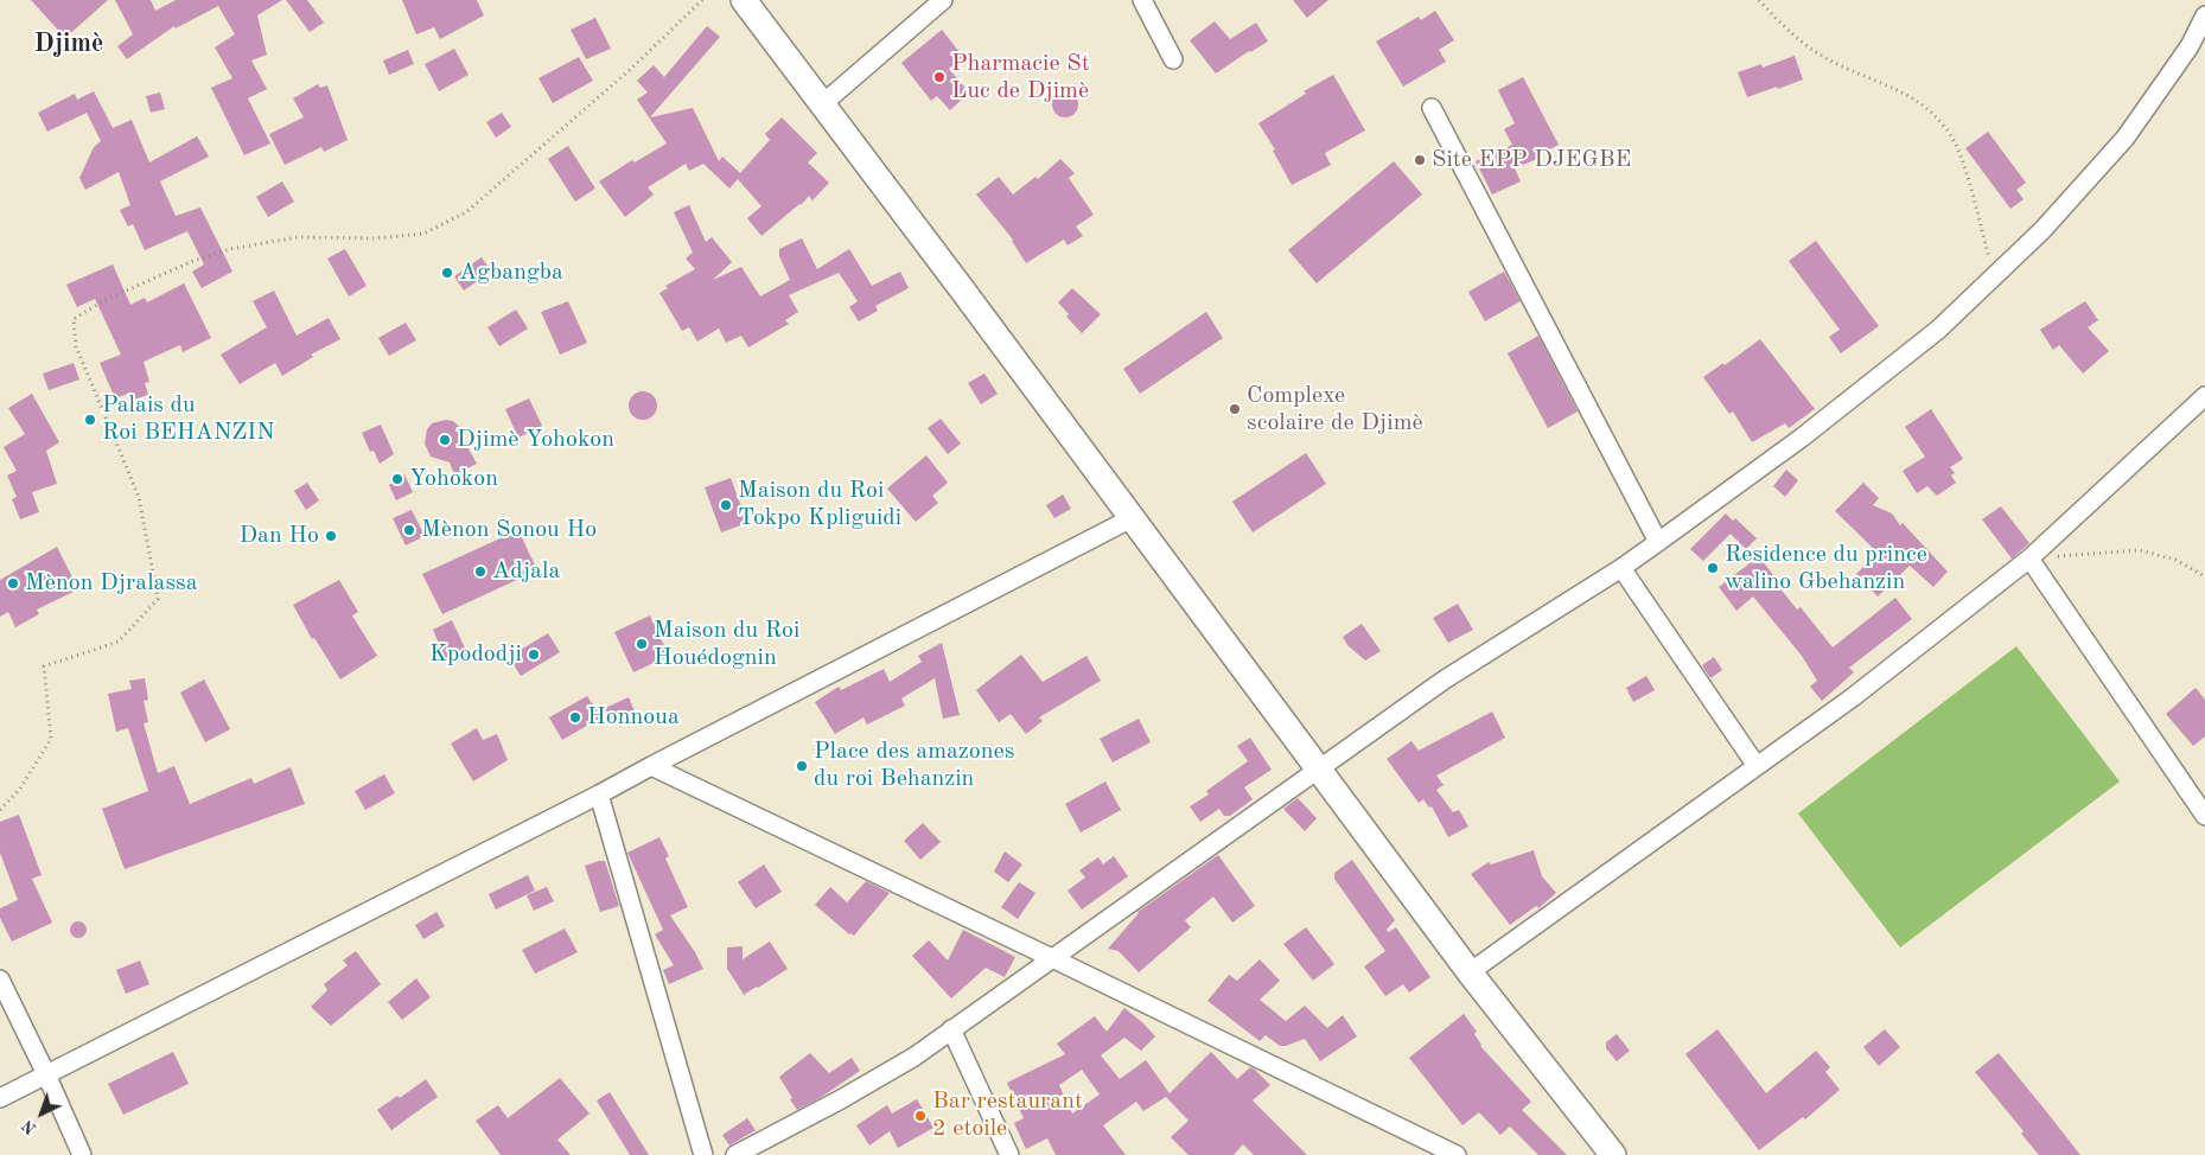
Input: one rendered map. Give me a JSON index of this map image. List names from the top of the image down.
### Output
{
  "districts": ["Djimè"],
  "places": [
    "Pharmacie St Luc de Djimè",
    "Site EPP DJEGBE",
    "Agbangba",
    "Complexe scolaire de Djimè",
    "Palais du Roi BEHANZIN",
    "Djimè Yohokon",
    "Yohokon",
    "Maison du Roi Tokpo Kpliguidi",
    "Mènon Sonou Ho",
    "Dan Ho",
    "Residence du prince walino Gbehanzin",
    "Adjala",
    "Mènon Djralassa",
    "Maison du Roi Houédognin",
    "Kpododji",
    "Honnoua",
    "Place des amazones du roi Behanzin",
    "Bar restaurant 2 etoile"
  ],
  "north": "bottom left"
}
